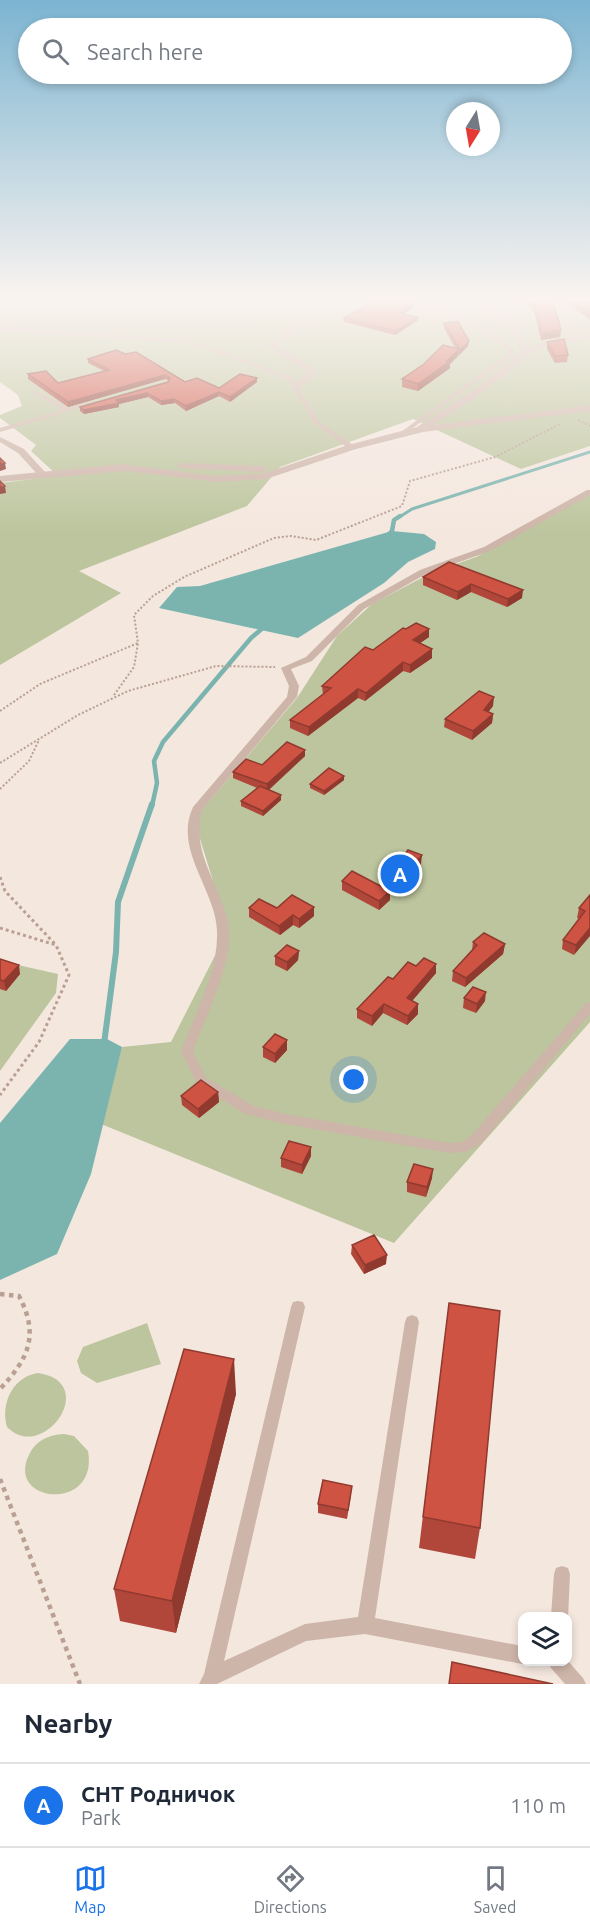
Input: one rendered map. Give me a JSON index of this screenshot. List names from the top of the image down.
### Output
{
  "north": "bottom",
  "page": {
    "search": "Search here",
    "pins": "A",
    "heading": "Nearby",
    "list": [
      {
        "mark": "A",
        "name": "СНТ Родничок",
        "note": "Park",
        "value": "110 m"
      }
    ],
    "nav": ["Map", "Directions", "Saved"]
  }
}
